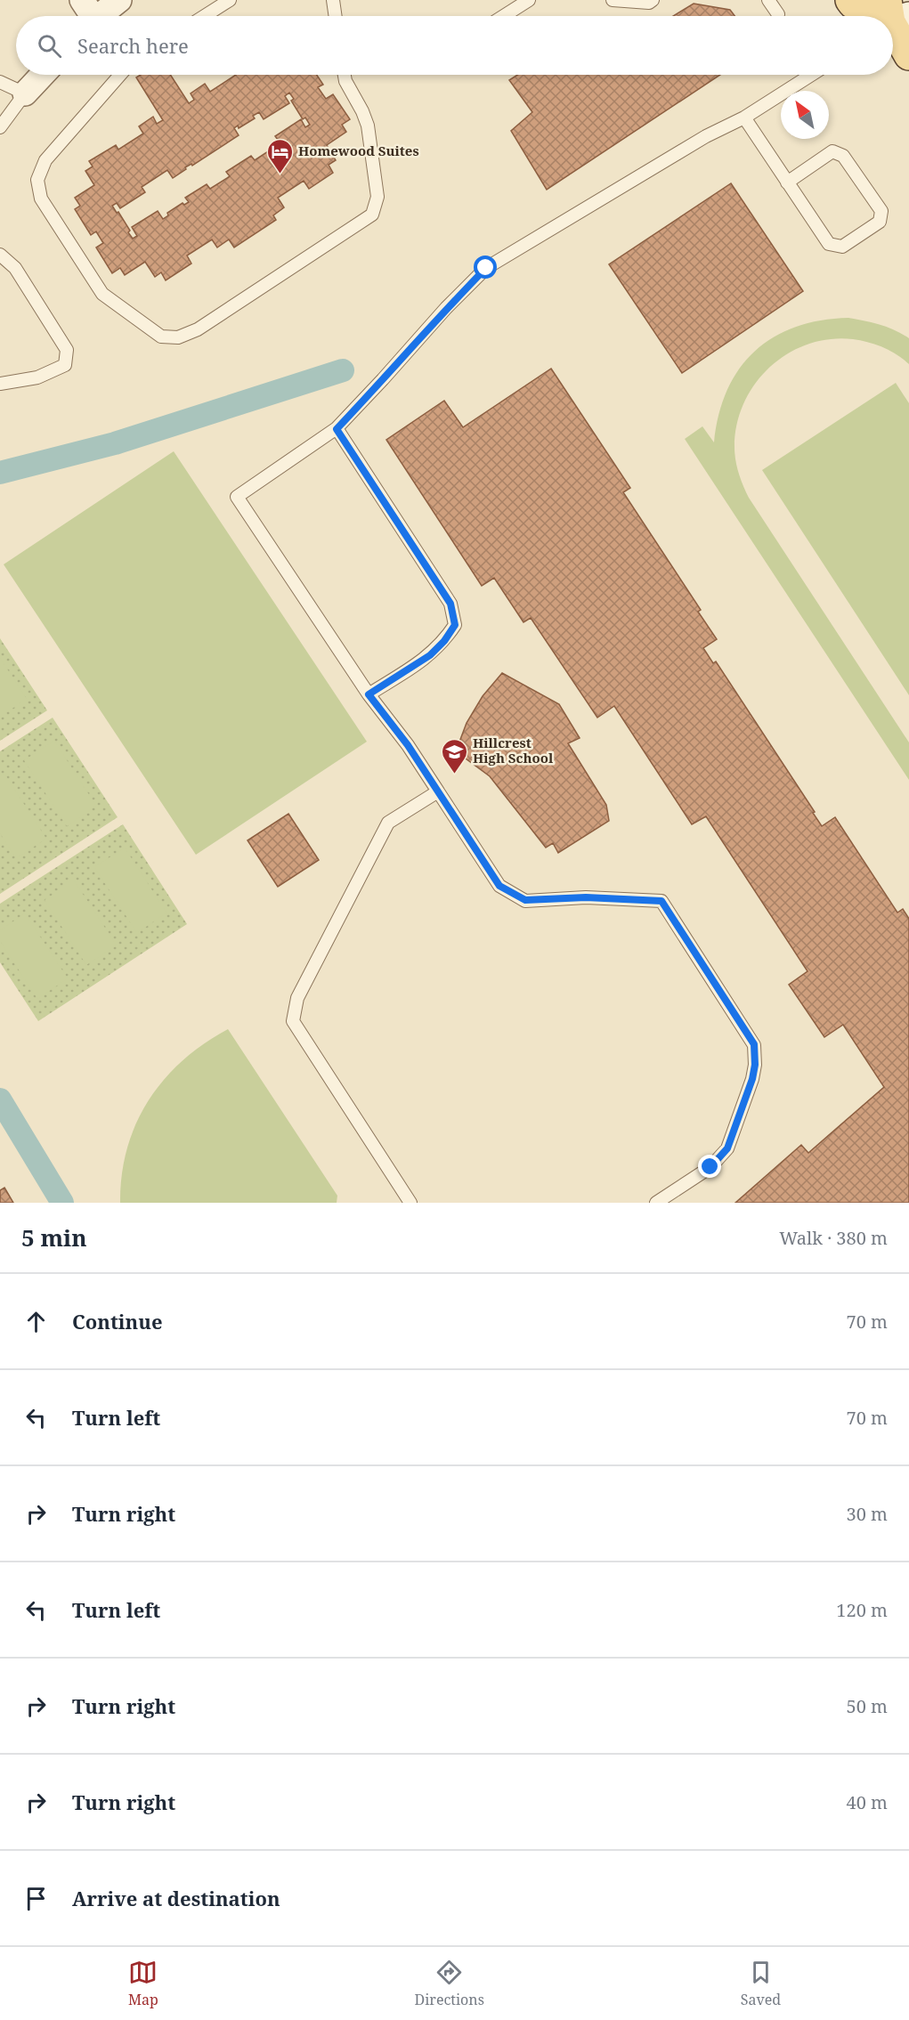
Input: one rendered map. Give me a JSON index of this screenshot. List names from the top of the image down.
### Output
{
  "places": {
    "hotel": ["Homewood Suites"],
    "school or university": ["Hillcrest High School"]
  },
  "north": "top left",
  "page": {
    "search": "Search here",
    "heading": ["5 min", "Walk · 380 m"],
    "list": [
      ["Continue", "70 m"],
      ["Turn left", "70 m"],
      ["Turn right", "30 m"],
      ["Turn left", "120 m"],
      ["Turn right", "50 m"],
      ["Turn right", "40 m"],
      "Arrive at destination"
    ],
    "nav": ["Map", "Directions", "Saved"]
  }
}
